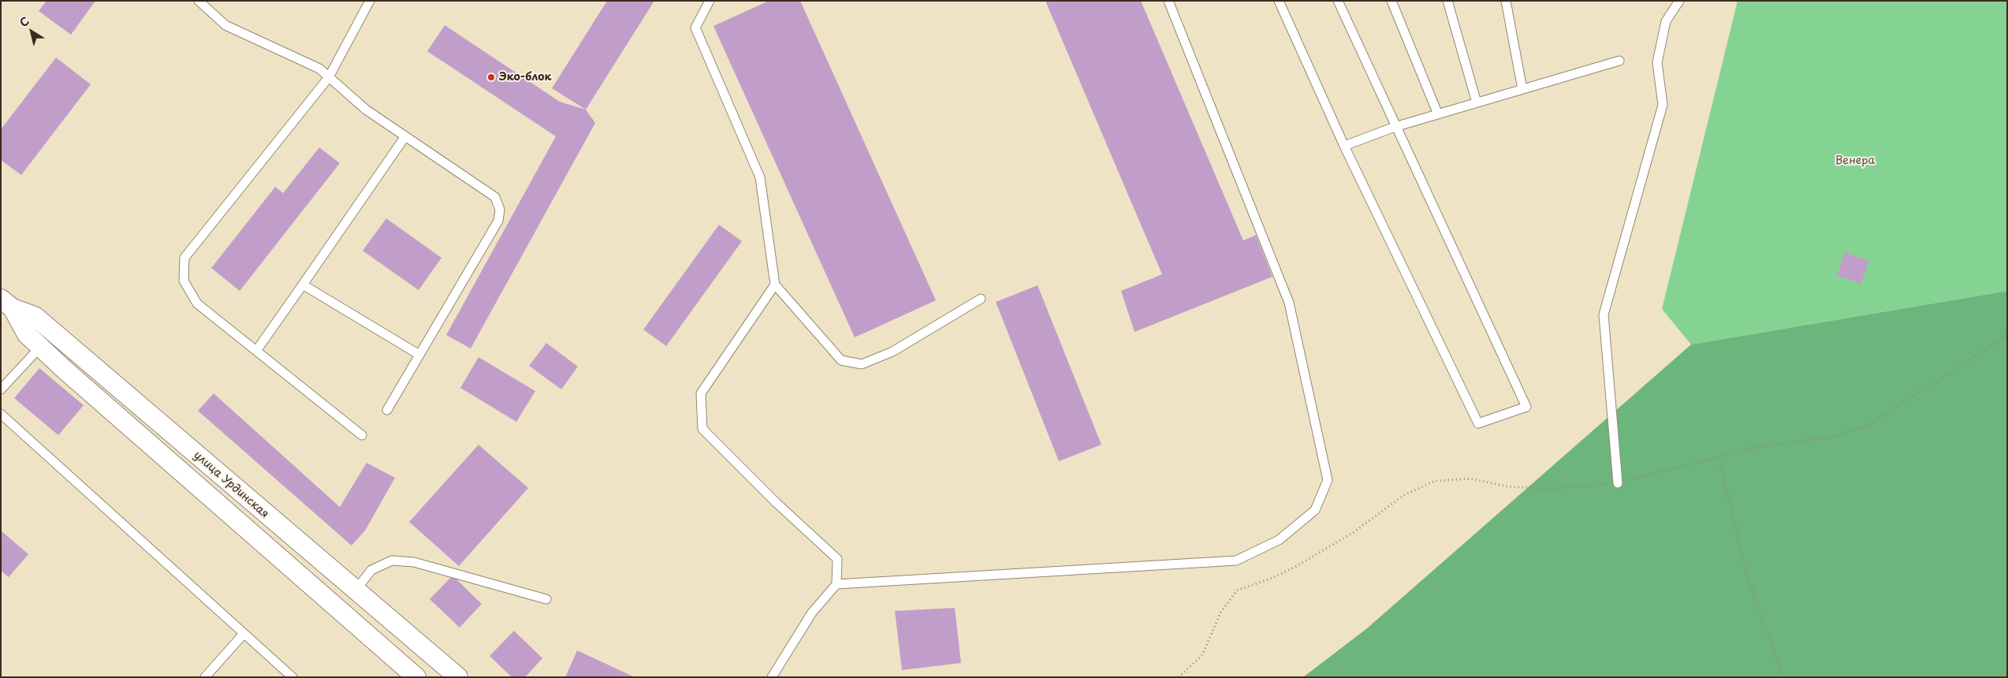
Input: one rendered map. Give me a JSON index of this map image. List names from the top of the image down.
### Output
{
  "streets": {
    "street": ["улица Урдинская"]
  },
  "parks": ["Венера"],
  "places": ["Эко-блок"],
  "north": "top left"
}
